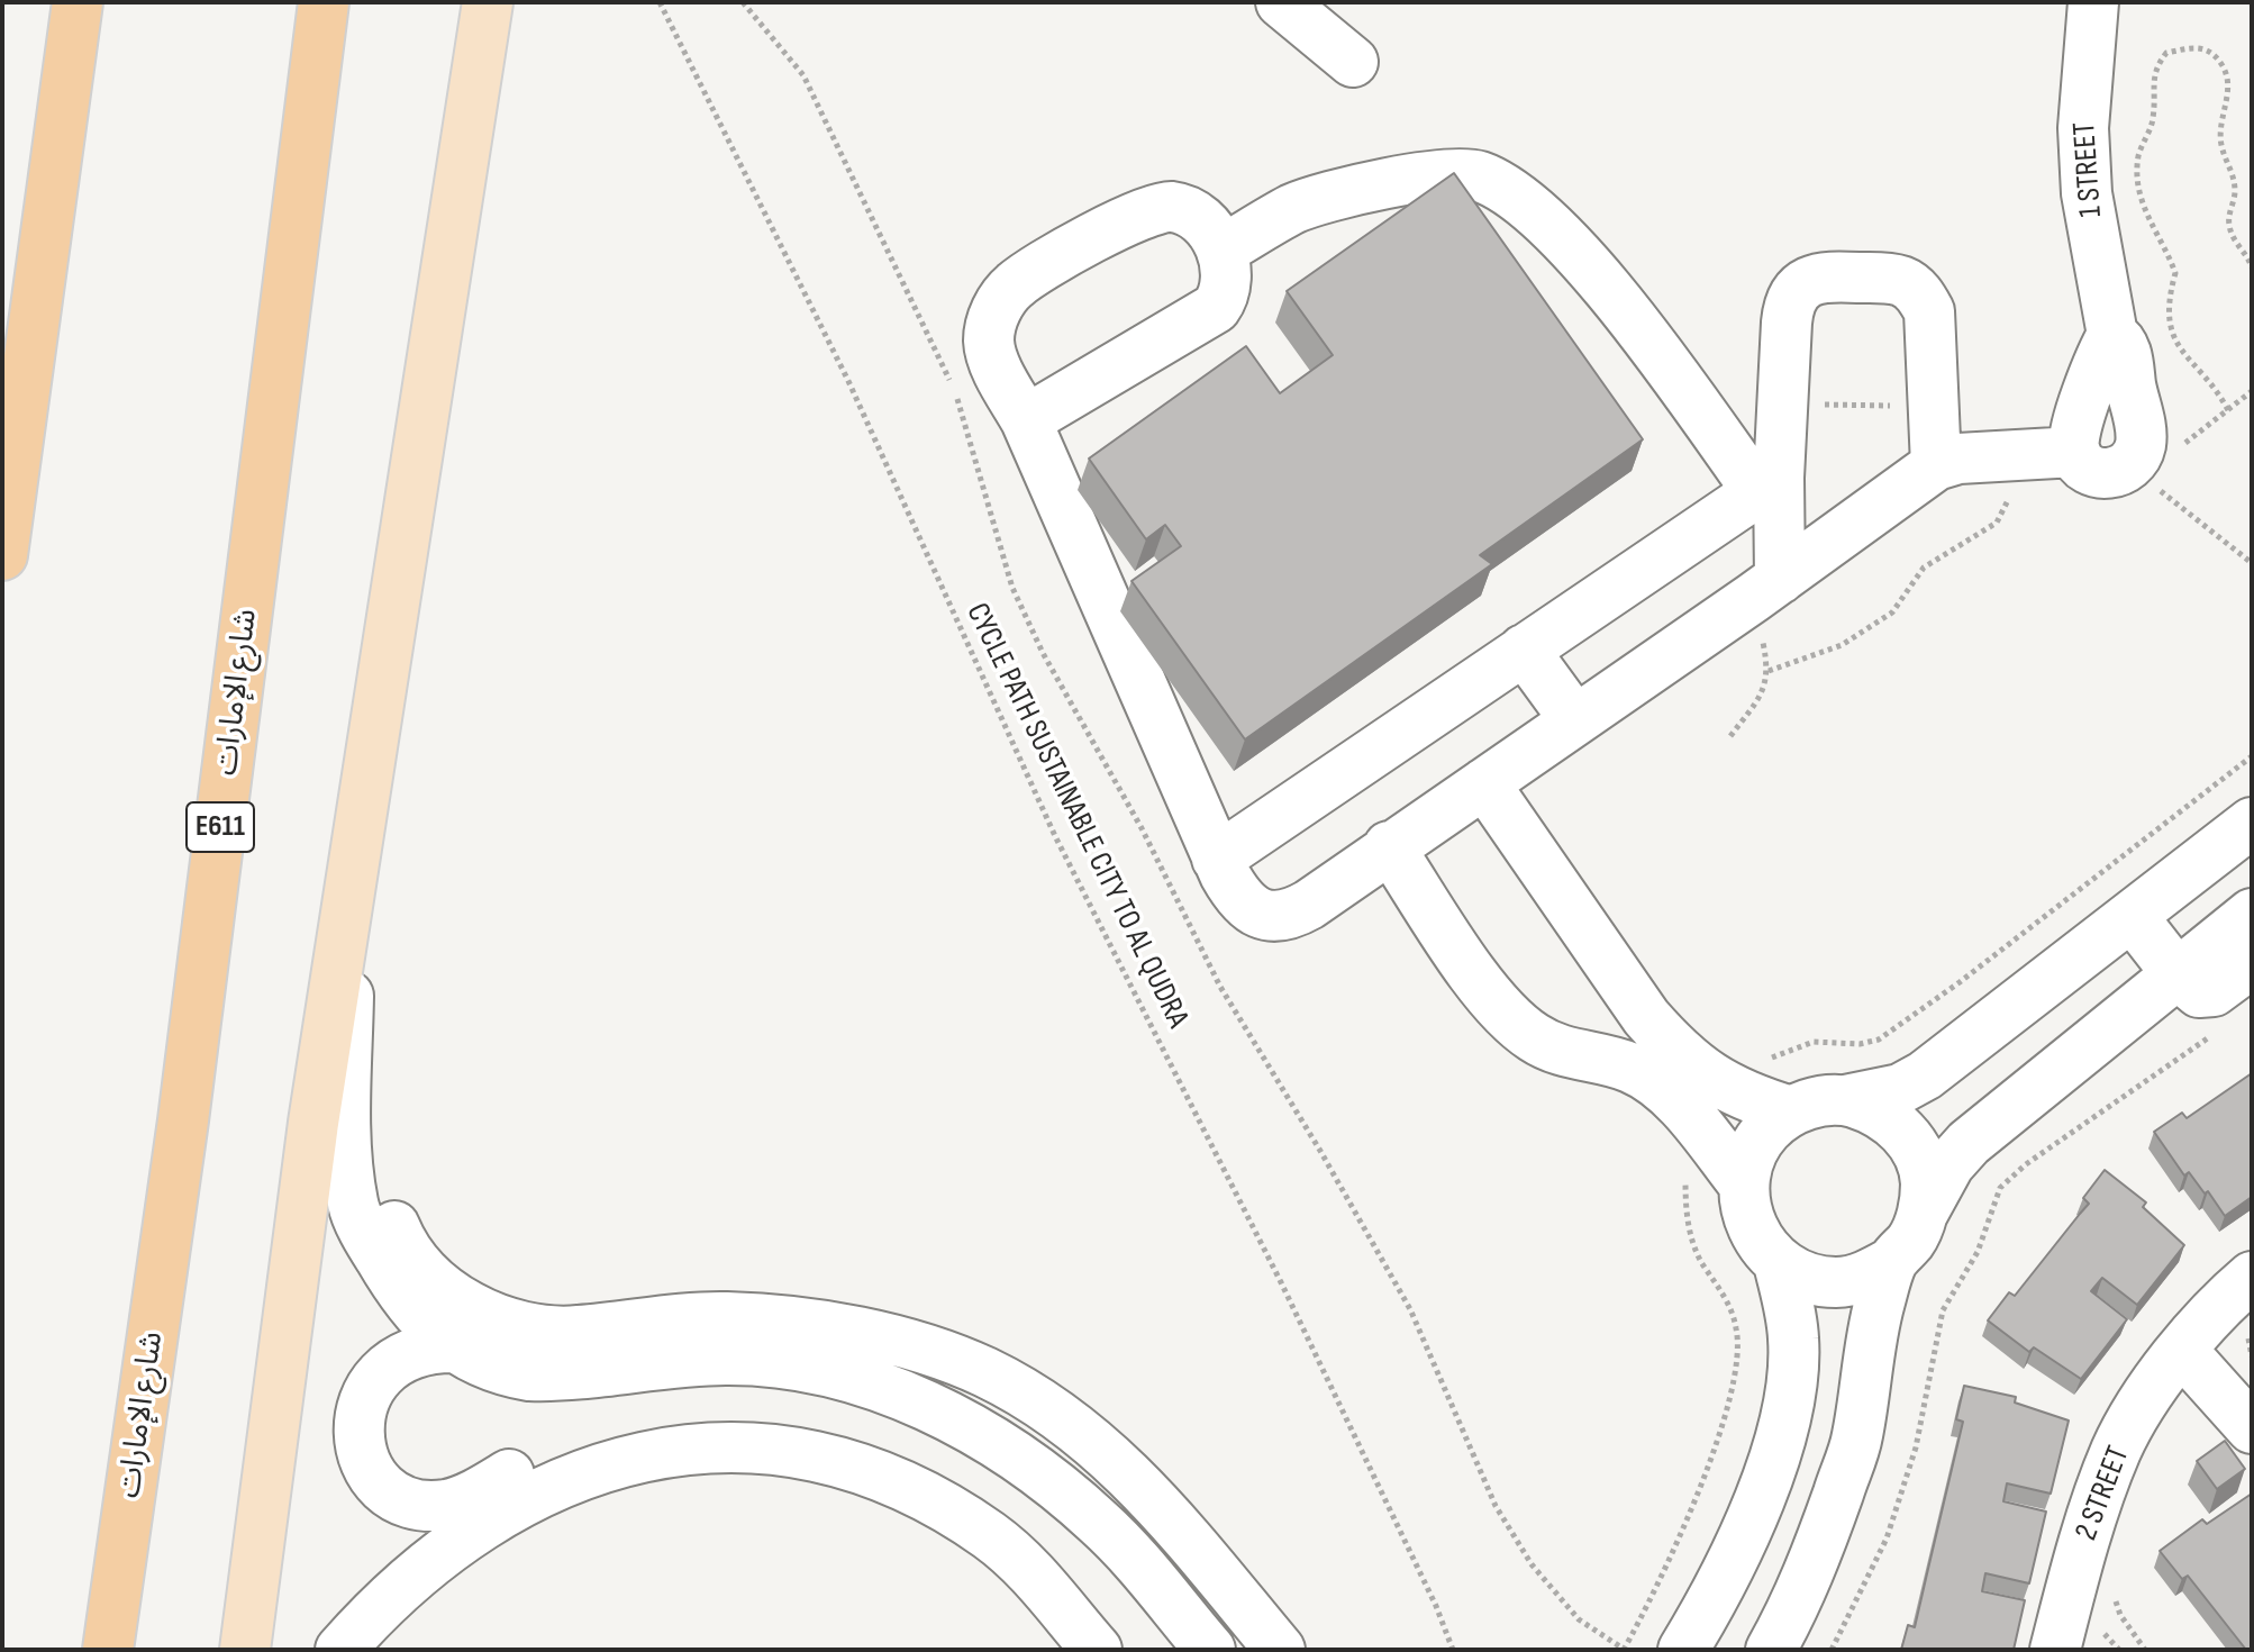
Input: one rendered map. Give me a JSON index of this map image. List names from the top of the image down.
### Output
{
  "streets": {
    "highway": ["شارع الإمارات", "E611"],
    "street": ["1 STREET", "2 STREET"],
    "path": ["CYCLE PATH SUSTAINABLE CITY TO AL QUDRA"]
  }
}
